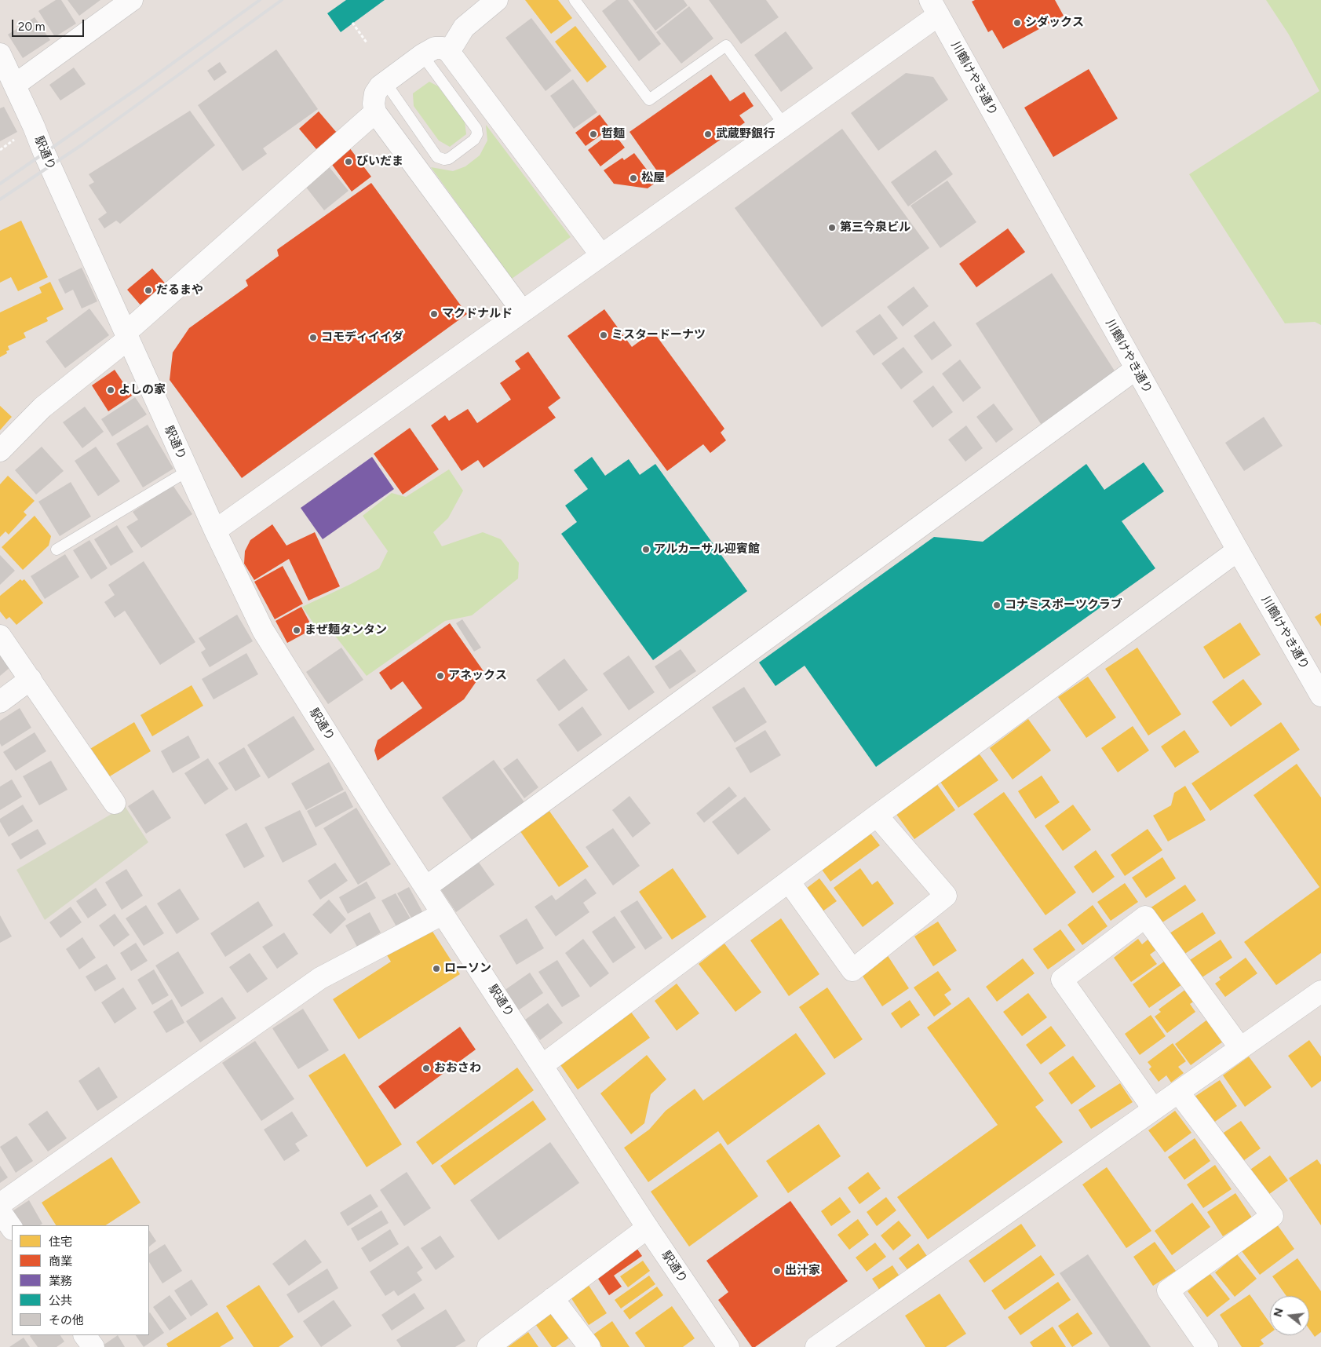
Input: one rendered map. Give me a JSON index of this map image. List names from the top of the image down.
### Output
{
  "streets": {
    "street": ["川鶴けやき通り", "駅通り"]
  },
  "places": [
    "シダックス",
    "哲麺",
    "武蔵野銀行",
    "びいだま",
    "松屋",
    "第三今泉ビル",
    "だるまや",
    "マクドナルド",
    "ミスタードーナツ",
    "コモディイイダ",
    "よしの家",
    "アルカーサル迎賓館",
    "コナミスポーツクラブ",
    "まぜ麺タンタン",
    "アネックス",
    "ローソン",
    "おおさわ",
    "出汁家"
  ],
  "legend": [
    "住宅",
    "商業",
    "業務",
    "公共",
    "その他"
  ],
  "scale_bar": "20 m",
  "north": "left"
}
